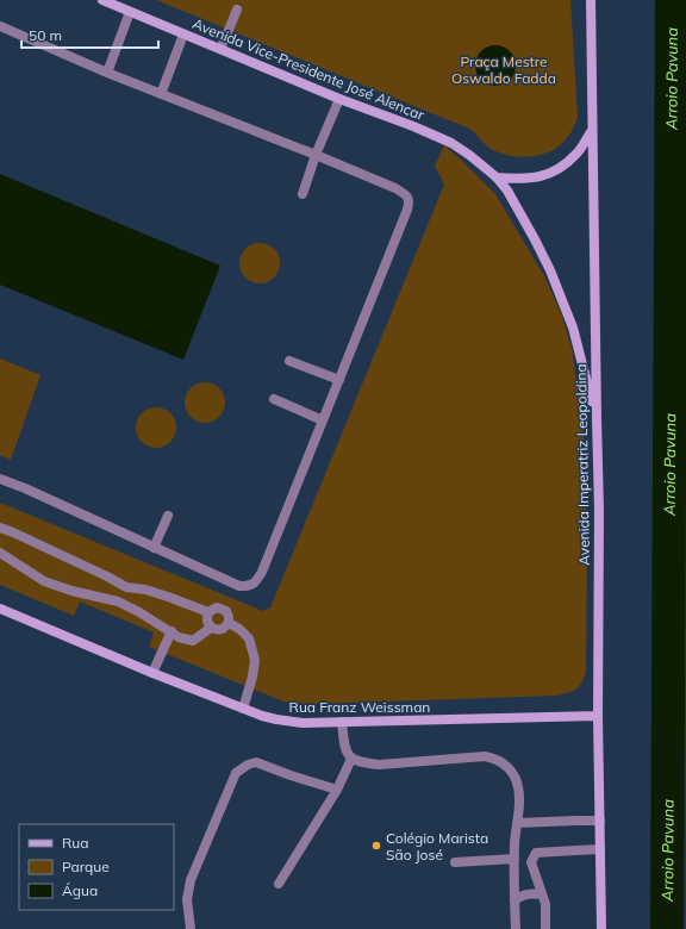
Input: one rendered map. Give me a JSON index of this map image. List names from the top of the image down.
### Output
{
  "streets": {
    "street": ["Avenida Vice-Presidente José Alencar", "Avenida Imperatriz Leopoldina", "Rua Franz Weissman"]
  },
  "crossings": [
    ["Avenida Vice-Presidente José Alencar", "Avenida Imperatriz Leopoldina"],
    ["Avenida Imperatriz Leopoldina", "Rua Franz Weissman"]
  ],
  "water": ["Arroio Pavuna"],
  "parks": ["Praça Mestre Oswaldo Fadda"],
  "places": ["Colégio Marista São José"],
  "legend": ["Rua", "Parque", "Água"],
  "scale_bar": "50 m"
}
